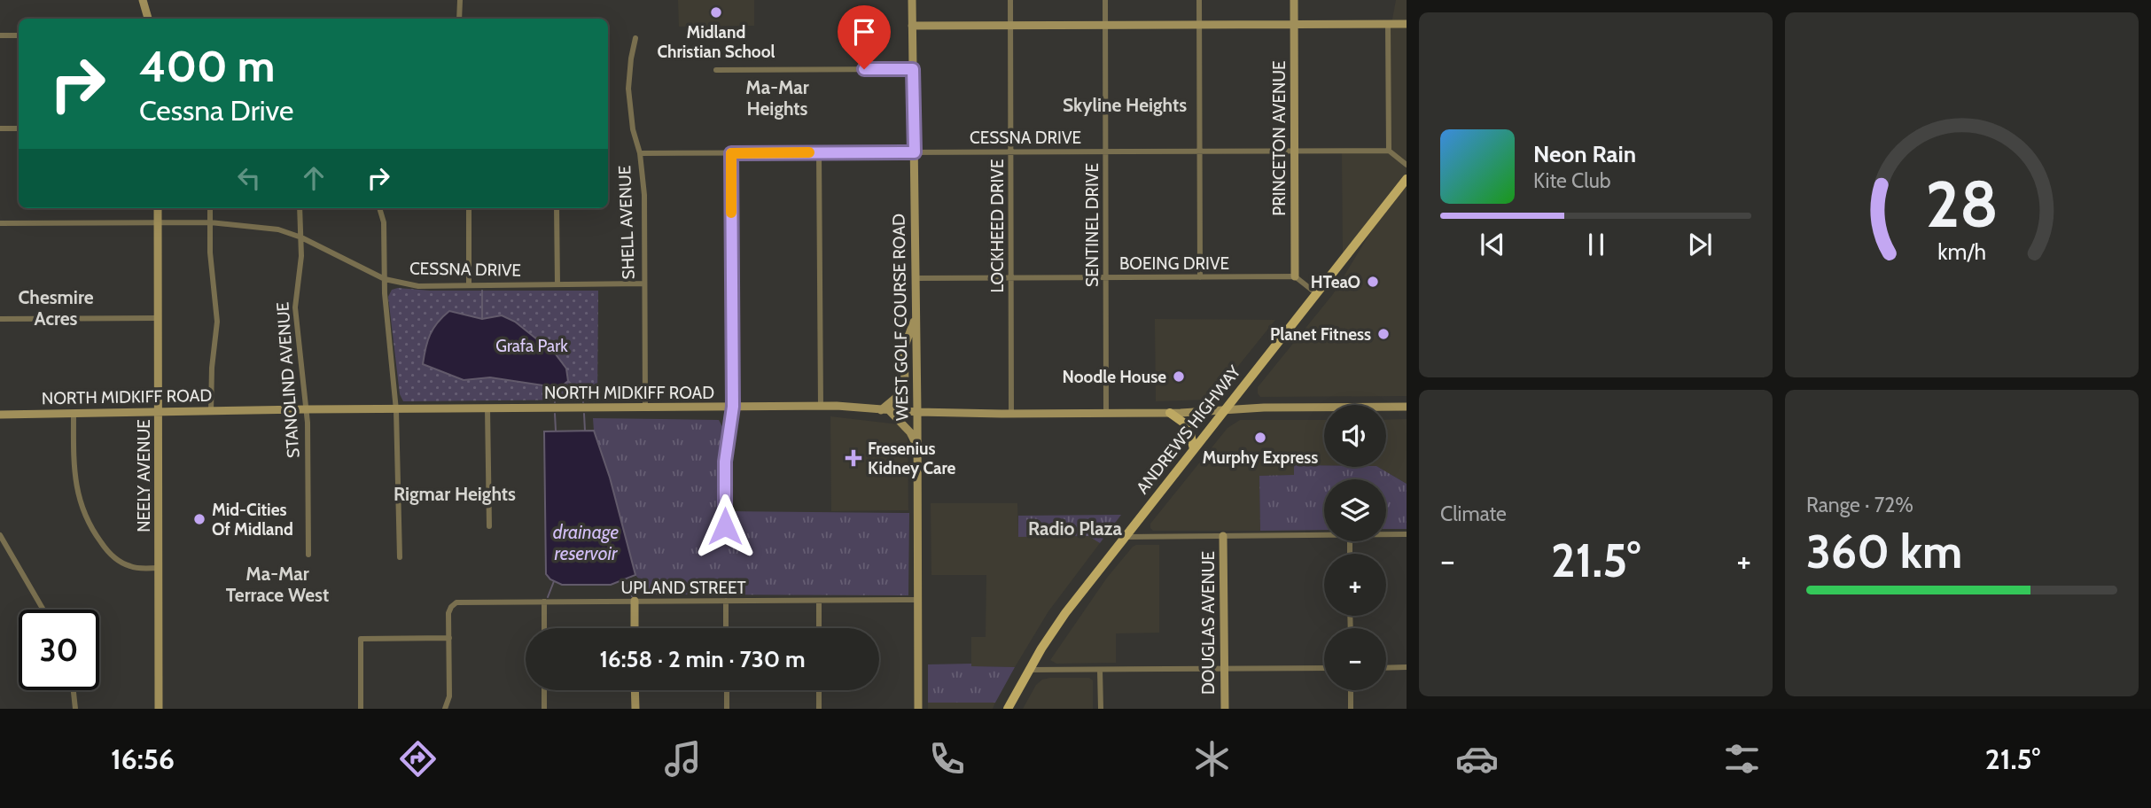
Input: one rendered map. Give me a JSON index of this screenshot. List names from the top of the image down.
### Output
{
  "streets": {
    "main road": [
      "PRINCETON AVENUE",
      "WEST GOLF COURSE ROAD",
      "NORTH MIDKIFF ROAD",
      "ANDREWS HIGHWAY",
      "NEELY AVENUE",
      "DOUGLAS AVENUE"
    ],
    "street": [
      "CESSNA DRIVE",
      "SHELL AVENUE",
      "SENTINEL DRIVE",
      "LOCKHEED DRIVE",
      "BOEING DRIVE",
      "STANOLIND AVENUE",
      "UPLAND STREET"
    ]
  },
  "crossings": [
    ["CESSNA DRIVE", "PRINCETON AVENUE"],
    ["CESSNA DRIVE", "SHELL AVENUE"],
    ["CESSNA DRIVE", "SENTINEL DRIVE"],
    ["CESSNA DRIVE", "LOCKHEED DRIVE"],
    ["CESSNA DRIVE", "WEST GOLF COURSE ROAD"],
    ["CESSNA DRIVE", "STANOLIND AVENUE"],
    ["CESSNA DRIVE", "NEELY AVENUE"],
    ["PRINCETON AVENUE", "BOEING DRIVE"],
    ["SHELL AVENUE", "NORTH MIDKIFF ROAD"],
    ["SENTINEL DRIVE", "BOEING DRIVE"],
    ["SENTINEL DRIVE", "NORTH MIDKIFF ROAD"],
    ["LOCKHEED DRIVE", "BOEING DRIVE"],
    ["LOCKHEED DRIVE", "NORTH MIDKIFF ROAD"],
    ["BOEING DRIVE", "WEST GOLF COURSE ROAD"],
    ["WEST GOLF COURSE ROAD", "NORTH MIDKIFF ROAD"],
    ["WEST GOLF COURSE ROAD", "UPLAND STREET"],
    ["STANOLIND AVENUE", "NORTH MIDKIFF ROAD"],
    ["NORTH MIDKIFF ROAD", "ANDREWS HIGHWAY"],
    ["NORTH MIDKIFF ROAD", "NEELY AVENUE"]
  ],
  "districts": [
    "Ma-Mar Heights",
    "Skyline Heights",
    "Chesmire Acres",
    "Rigmar Heights",
    "Radio Plaza",
    "Ma-Mar Terrace West"
  ],
  "water": ["drainage reservoir"],
  "parks": ["Grafa Park"],
  "places": {
    "other": [
      "Midland Christian School",
      "HTeaO",
      "Planet Fitness",
      "Noodle House",
      "Murphy Express",
      "Mid-Cities Of Midland"
    ],
    "health": ["Fresenius Kidney Care"]
  },
  "page": {
    "turn": ["400 m", "Cessna Drive"],
    "song": ["Neon Rain", "Kite Club"],
    "tile": [
      "Climate",
      ["Range · 72%", "360 km"]
    ],
    "map_buttons": ["+", "−"],
    "heat": ["−", "21.5°", "+"],
    "limit": "30",
    "trip": "16:58 · 2 min · 730 m",
    "tabs": ["16:56", "21.5°"],
    "gauge": ["28", "km/h"]
  }
}
